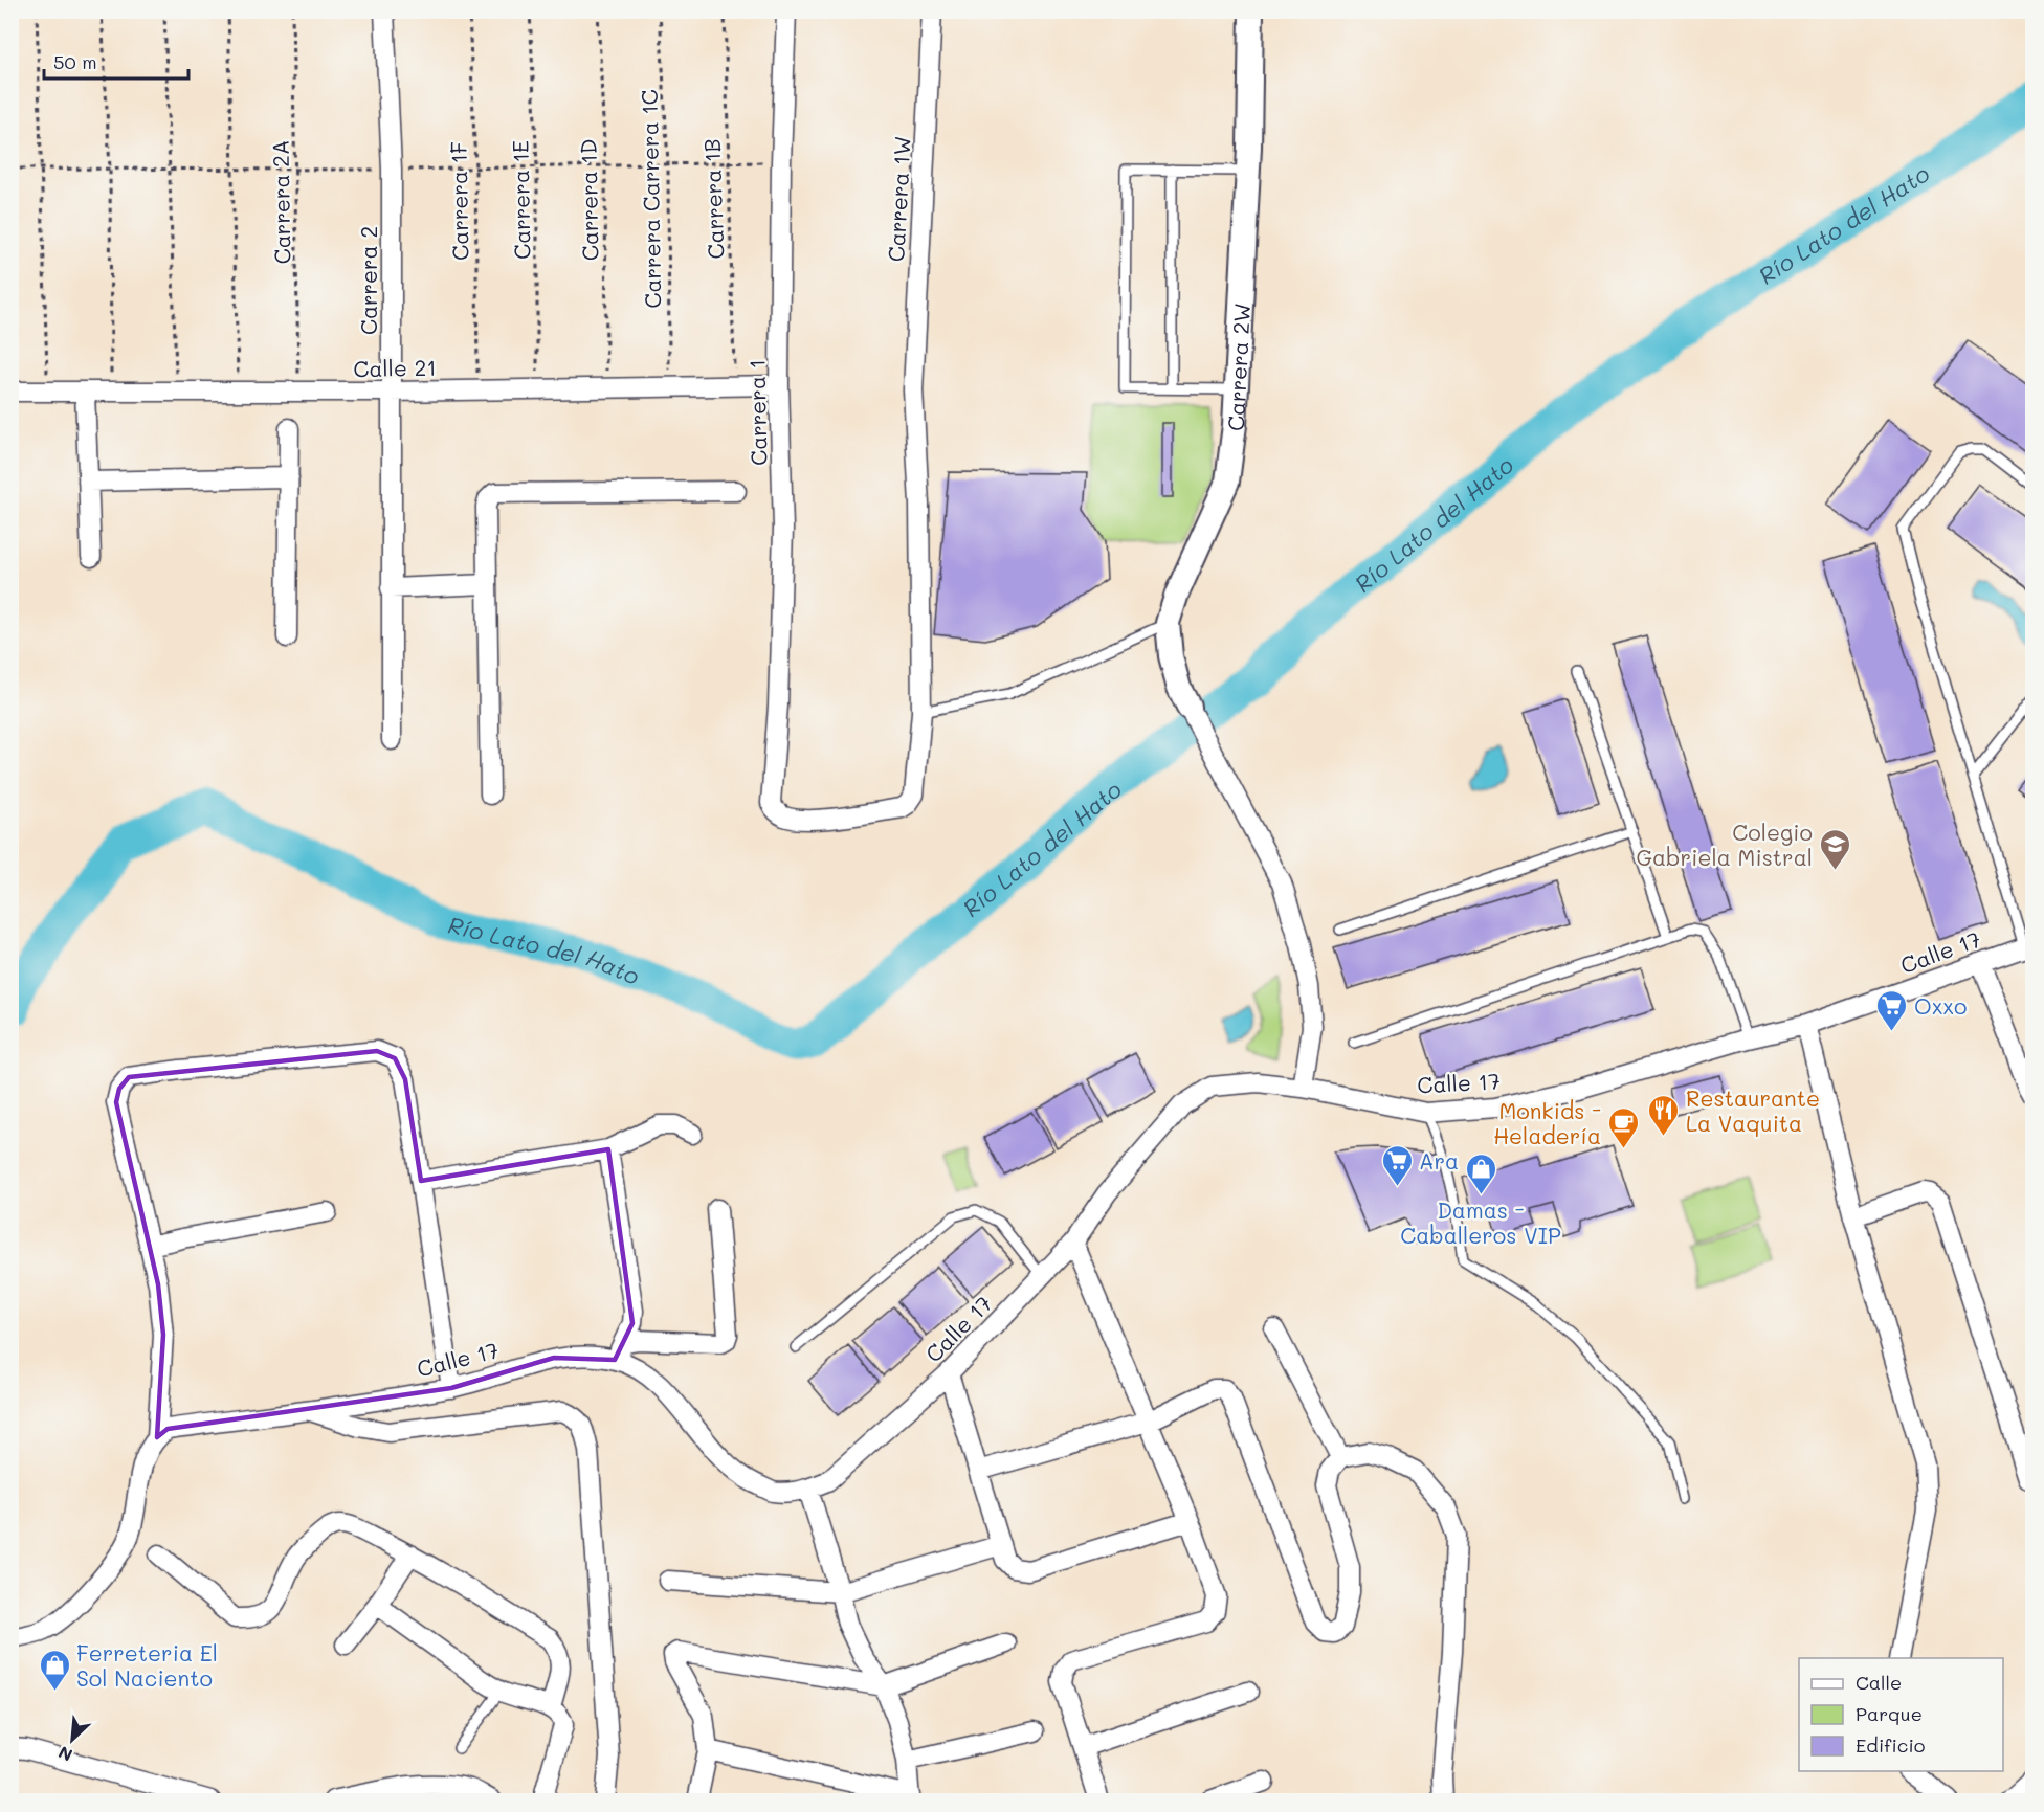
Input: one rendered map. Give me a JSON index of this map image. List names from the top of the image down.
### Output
{
  "streets": {
    "street": [
      "Carrera 1W",
      "Carrera 2",
      "Carrera 2W",
      "Calle 21",
      "Carrera 1",
      "Calle 17"
    ],
    "path": [
      "Carrera Carrera 1C",
      "Carrera 1B",
      "Carrera 1E",
      "Carrera 1D",
      "Carrera 1F",
      "Carrera 2A"
    ]
  },
  "crossings": [
    ["Carrera Carrera 1C", "Calle 21"],
    ["Carrera 1B", "Calle 21"],
    ["Carrera 1W", "Carrera 1"],
    ["Carrera 1E", "Calle 21"],
    ["Carrera 1D", "Calle 21"],
    ["Carrera 1F", "Calle 21"],
    ["Carrera 2A", "Calle 21"],
    ["Carrera 2", "Calle 21"],
    ["Calle 21", "Carrera 1"]
  ],
  "water": ["Río Lato del Hato"],
  "places": {
    "school or university": ["Colegio Gabriela Mistral"],
    "supermarket": ["Oxxo", "Ara"],
    "restaurant": ["Restaurante La Vaquita"],
    "cafe": ["Monkids - Heladería"],
    "shop": ["Damas - Caballeros VIP", "Ferreteria El Sol Naciento"]
  },
  "legend": ["Calle", "Parque", "Edificio"],
  "scale_bar": "50 m",
  "north": "bottom left"
}
